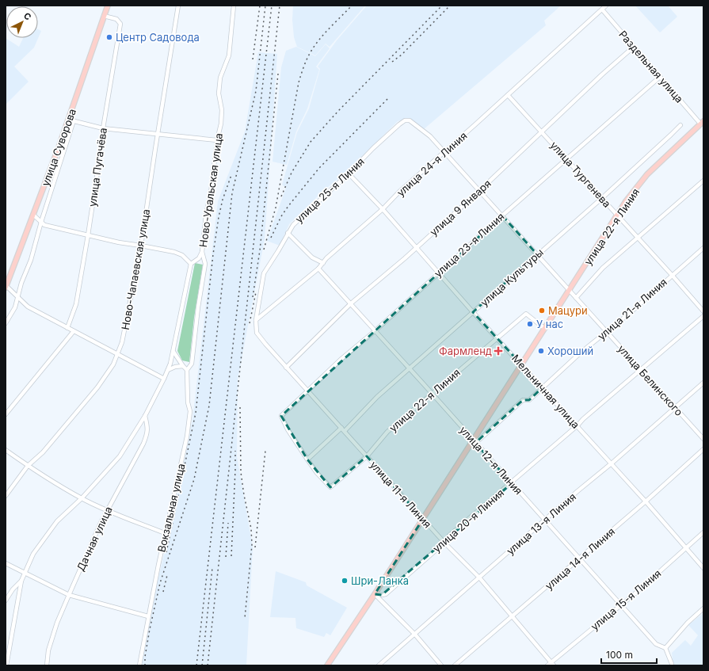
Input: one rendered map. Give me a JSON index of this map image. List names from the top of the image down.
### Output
{
  "streets": {
    "main road": ["улица Суворова", "улица 22-я Линия", "улица 21-я Линия"],
    "street": [
      "Раздельная улица",
      "улица 24-я Линия",
      "улица Пугачёва",
      "улица Тургенева",
      "Ново-Уральская улица",
      "улица 25-я Линия",
      "улица 9 Января",
      "улица 23-я Линия",
      "Ново-Чапаевская улица",
      "улица Культуры",
      "улица Белинского",
      "Мельничная улица",
      "улица 12-я Линия",
      "улица 11-я Линия",
      "Вокзальная улица",
      "улица 20-я Линия",
      "улица 13-я Линия",
      "Дачная улица",
      "улица 14-я Линия",
      "улица 15-я Линия"
    ]
  },
  "crossings": [
    ["Раздельная улица", "улица 24-я Линия"],
    ["Раздельная улица", "улица 9 Января"],
    ["Раздельная улица", "улица 22-я Линия"],
    ["Раздельная улица", "улица 23-я Линия"],
    ["улица Суворова", "улица Пугачёва"],
    ["улица 24-я Линия", "улица Тургенева"],
    ["улица 24-я Линия", "улица 25-я Линия"],
    ["улица 24-я Линия", "улица Белинского"],
    ["улица 24-я Линия", "Мельничная улица"],
    ["улица 24-я Линия", "улица 12-я Линия"],
    ["улица 24-я Линия", "улица 11-я Линия"],
    ["улица Тургенева", "улица 9 Января"],
    ["улица Тургенева", "улица 22-я Линия"],
    ["улица Тургенева", "улица 23-я Линия"],
    ["улица Тургенева", "улица Культуры"],
    ["улица Тургенева", "улица 21-я Линия"],
    ["улица 25-я Линия", "улица Белинского"],
    ["улица 25-я Линия", "Мельничная улица"],
    ["улица 25-я Линия", "улица 11-я Линия"],
    ["улица 9 Января", "улица Белинского"],
    ["улица 9 Января", "Мельничная улица"],
    ["улица 9 Января", "улица 12-я Линия"],
    ["улица 9 Января", "улица 11-я Линия"],
    ["улица 22-я Линия", "улица 23-я Линия"],
    ["улица 22-я Линия", "улица 21-я Линия"],
    ["улица 22-я Линия", "улица Белинского"],
    ["улица 22-я Линия", "Мельничная улица"],
    ["улица 22-я Линия", "улица 12-я Линия"],
    ["улица 22-я Линия", "улица 11-я Линия"],
    ["улица 23-я Линия", "улица Белинского"],
    ["улица 23-я Линия", "Мельничная улица"],
    ["улица 23-я Линия", "улица 12-я Линия"],
    ["улица 23-я Линия", "улица 11-я Линия"],
    ["улица Культуры", "улица Белинского"],
    ["улица Культуры", "Мельничная улица"],
    ["улица Культуры", "улица 12-я Линия"],
    ["улица Культуры", "улица 11-я Линия"],
    ["улица 21-я Линия", "улица Белинского"],
    ["улица 21-я Линия", "Мельничная улица"],
    ["улица 21-я Линия", "улица 12-я Линия"],
    ["улица 21-я Линия", "улица 11-я Линия"],
    ["улица 21-я Линия", "улица 20-я Линия"],
    ["улица Белинского", "улица 20-я Линия"],
    ["улица Белинского", "улица 13-я Линия"],
    ["Мельничная улица", "улица 20-я Линия"],
    ["Мельничная улица", "улица 13-я Линия"],
    ["Мельничная улица", "улица 14-я Линия"],
    ["Мельничная улица", "улица 15-я Линия"],
    ["улица 12-я Линия", "улица 20-я Линия"],
    ["улица 12-я Линия", "улица 13-я Линия"],
    ["улица 12-я Линия", "улица 14-я Линия"],
    ["улица 12-я Линия", "улица 15-я Линия"],
    ["улица 11-я Линия", "улица 20-я Линия"],
    ["улица 11-я Линия", "улица 13-я Линия"],
    ["улица 11-я Линия", "улица 14-я Линия"],
    ["улица 11-я Линия", "улица 15-я Линия"]
  ],
  "places": {
    "other": [
      "Центр Садовода",
      "Мацури",
      "У нас",
      "Хороший",
      "Шри-Ланка"
    ],
    "health": ["Фармленд"]
  },
  "scale_bar": "100 m",
  "north": "top right"
}
